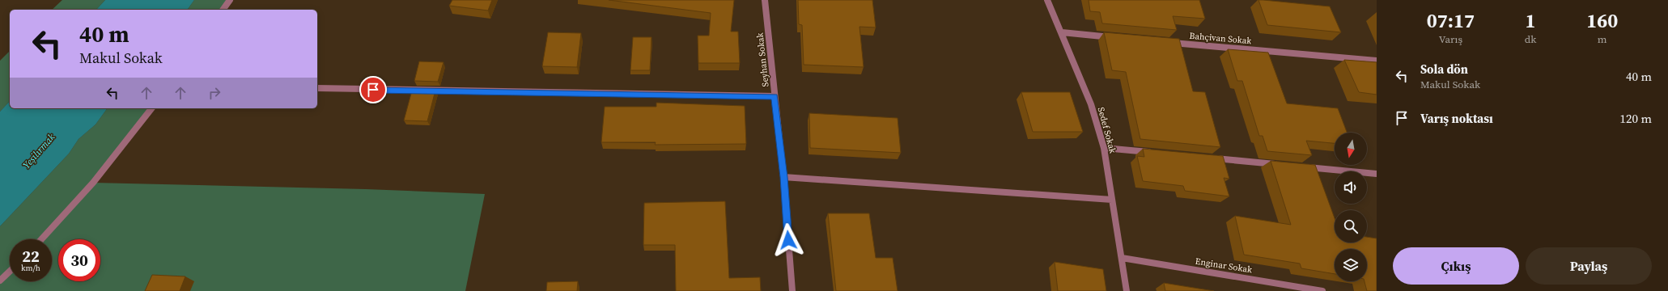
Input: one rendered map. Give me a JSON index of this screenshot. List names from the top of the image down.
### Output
{
  "streets": {
    "street": [
      "Bahçivan Sokak",
      "Seyhan Sokak",
      "Sedef Sokak",
      "Enginar Sokak"
    ]
  },
  "crossings": [
    ["Sedef Sokak", "Enginar Sokak"]
  ],
  "water": ["Yeşilırmak"],
  "north": "bottom",
  "page": {
    "eta": [
      "07:17",
      "Varış",
      "1",
      "dk",
      "160",
      "m"
    ],
    "turn": ["40 m", "Makul Sokak"],
    "list": [
      {
        "name": "Sola dön",
        "note": "Makul Sokak",
        "value": "40 m"
      },
      {
        "name": "Varış noktası",
        "value": "120 m"
      }
    ],
    "speed": "22 km/h",
    "limit": "30",
    "buttons": ["Çıkış", "Paylaş"]
  }
}
